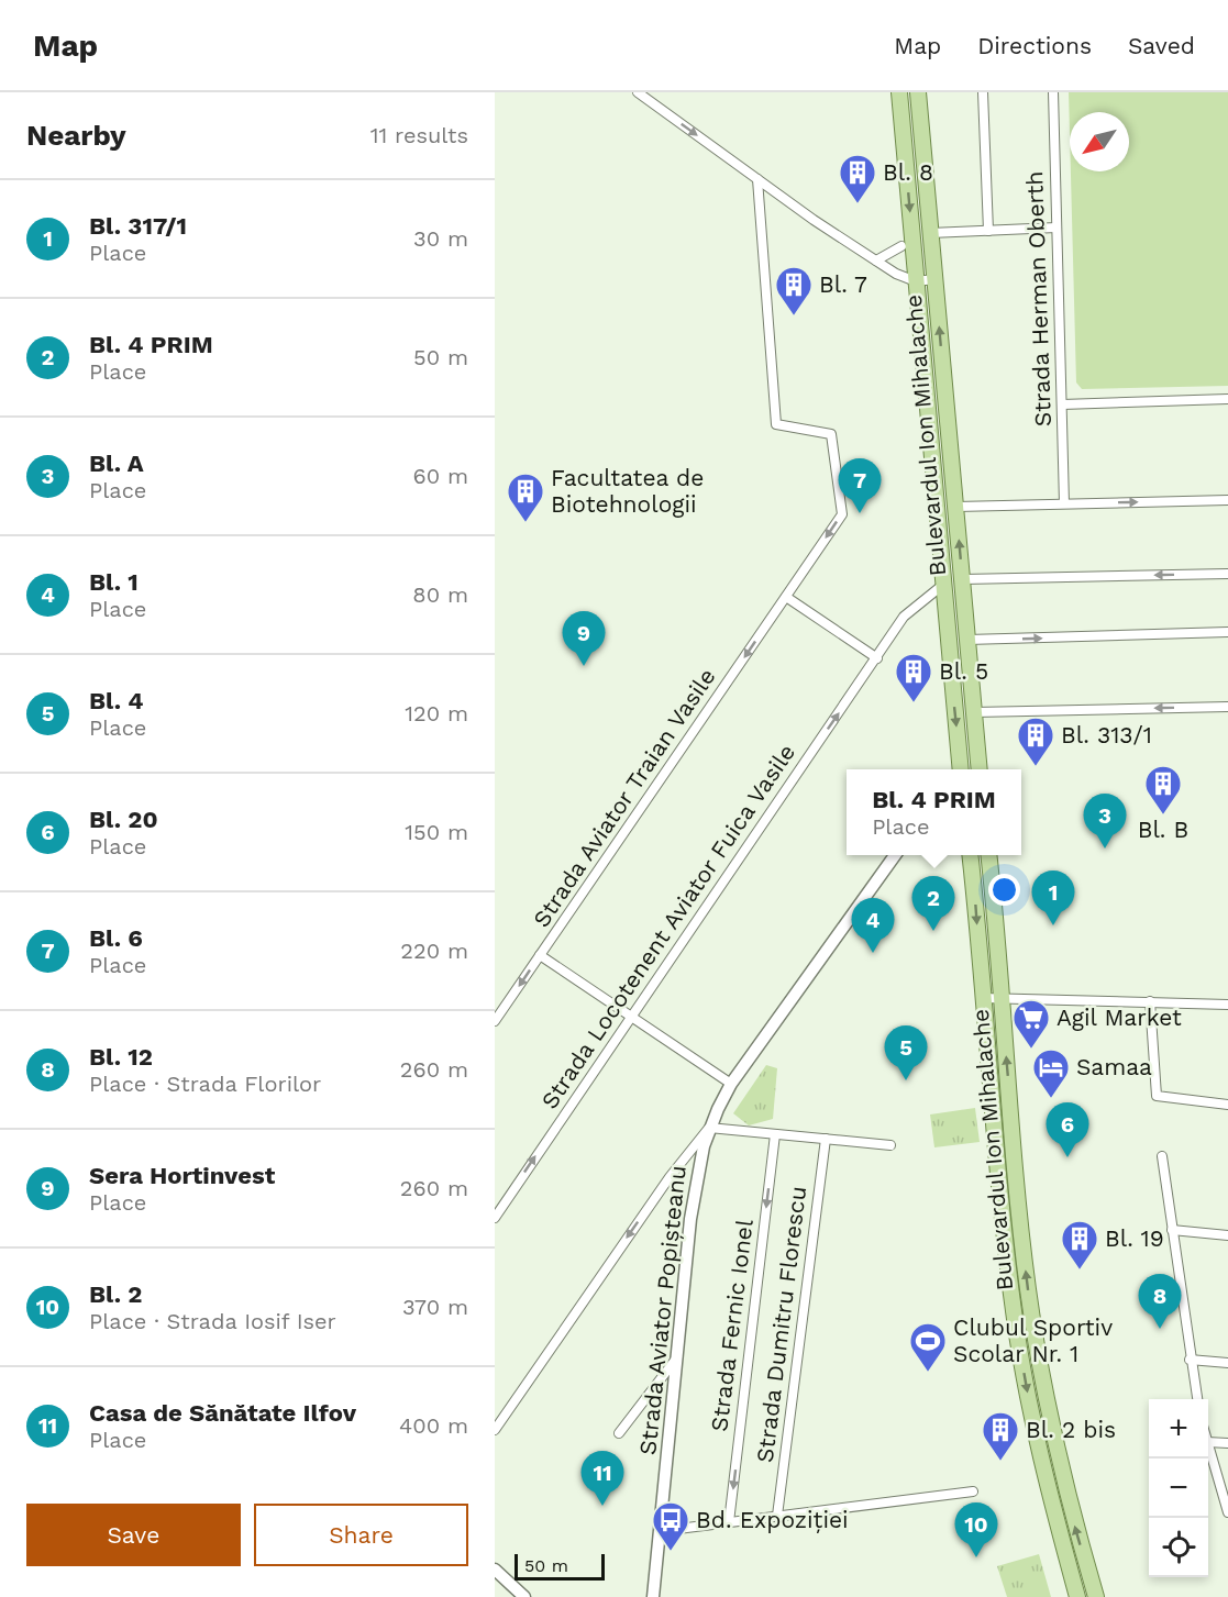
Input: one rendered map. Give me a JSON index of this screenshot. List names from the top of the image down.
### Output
{
  "streets": {
    "main road": ["Bulevardul Ion Mihalache"],
    "street": [
      "Strada Herman Oberth",
      "Strada Aviator Traian Vasile",
      "Strada Locotenent Aviator Fuica Vasile",
      "Strada Aviator Popișteanu",
      "Strada Dumitru Florescu",
      "Strada Fernic Ionel"
    ]
  },
  "crossings": [
    ["Bulevardul Ion Mihalache", "Strada Locotenent Aviator Fuica Vasile"]
  ],
  "one_way": ["Strada Aviator Traian Vasile", "Strada Locotenent Aviator Fuica Vasile", "Strada Fernic Ionel"],
  "places": {
    "building": [
      "Bl. 8",
      "Bl. 7",
      "Facultatea de Biotehnologii",
      "Bl. 5",
      "Bl. 313/1",
      "Bl. B",
      "Bl. 19",
      "Bl. 2 bis"
    ],
    "supermarket": ["Agil Market"],
    "hotel": ["Samaa"],
    "sports": ["Clubul Sportiv Scolar Nr. 1"],
    "bus stop": ["Bd. Expoziției"]
  },
  "scale_bar": "50 m",
  "north": "bottom left",
  "page": {
    "header": "Map",
    "nav": ["Map", "Directions", "Saved"],
    "heading": ["Nearby", "11 results"],
    "list": [
      {
        "mark": "1",
        "name": "Bl. 317/1",
        "note": "Place",
        "value": "30 m"
      },
      {
        "mark": "2",
        "name": "Bl. 4 PRIM",
        "note": "Place",
        "value": "50 m"
      },
      {
        "mark": "3",
        "name": "Bl. A",
        "note": "Place",
        "value": "60 m"
      },
      {
        "mark": "4",
        "name": "Bl. 1",
        "note": "Place",
        "value": "80 m"
      },
      {
        "mark": "5",
        "name": "Bl. 4",
        "note": "Place",
        "value": "120 m"
      },
      {
        "mark": "6",
        "name": "Bl. 20",
        "note": "Place",
        "value": "150 m"
      },
      {
        "mark": "7",
        "name": "Bl. 6",
        "note": "Place",
        "value": "220 m"
      },
      {
        "mark": "8",
        "name": "Bl. 12",
        "note": "Place · Strada Florilor",
        "value": "260 m"
      },
      {
        "mark": "9",
        "name": "Sera Hortinvest",
        "note": "Place",
        "value": "260 m"
      },
      {
        "mark": "10",
        "name": "Bl. 2",
        "note": "Place · Strada Iosif Iser",
        "value": "370 m"
      },
      {
        "mark": "11",
        "name": "Casa de Sănătate Ilfov",
        "note": "Place",
        "value": "400 m"
      }
    ],
    "pins": [
      "7",
      "9",
      "3",
      "1",
      "2",
      "4",
      "5",
      "6",
      "8",
      "11",
      "10"
    ],
    "popup": ["Bl. 4 PRIM", "Place"],
    "map_buttons": ["+", "−"],
    "buttons": ["Save", "Share"],
    "scale": "50 m"
  }
}
